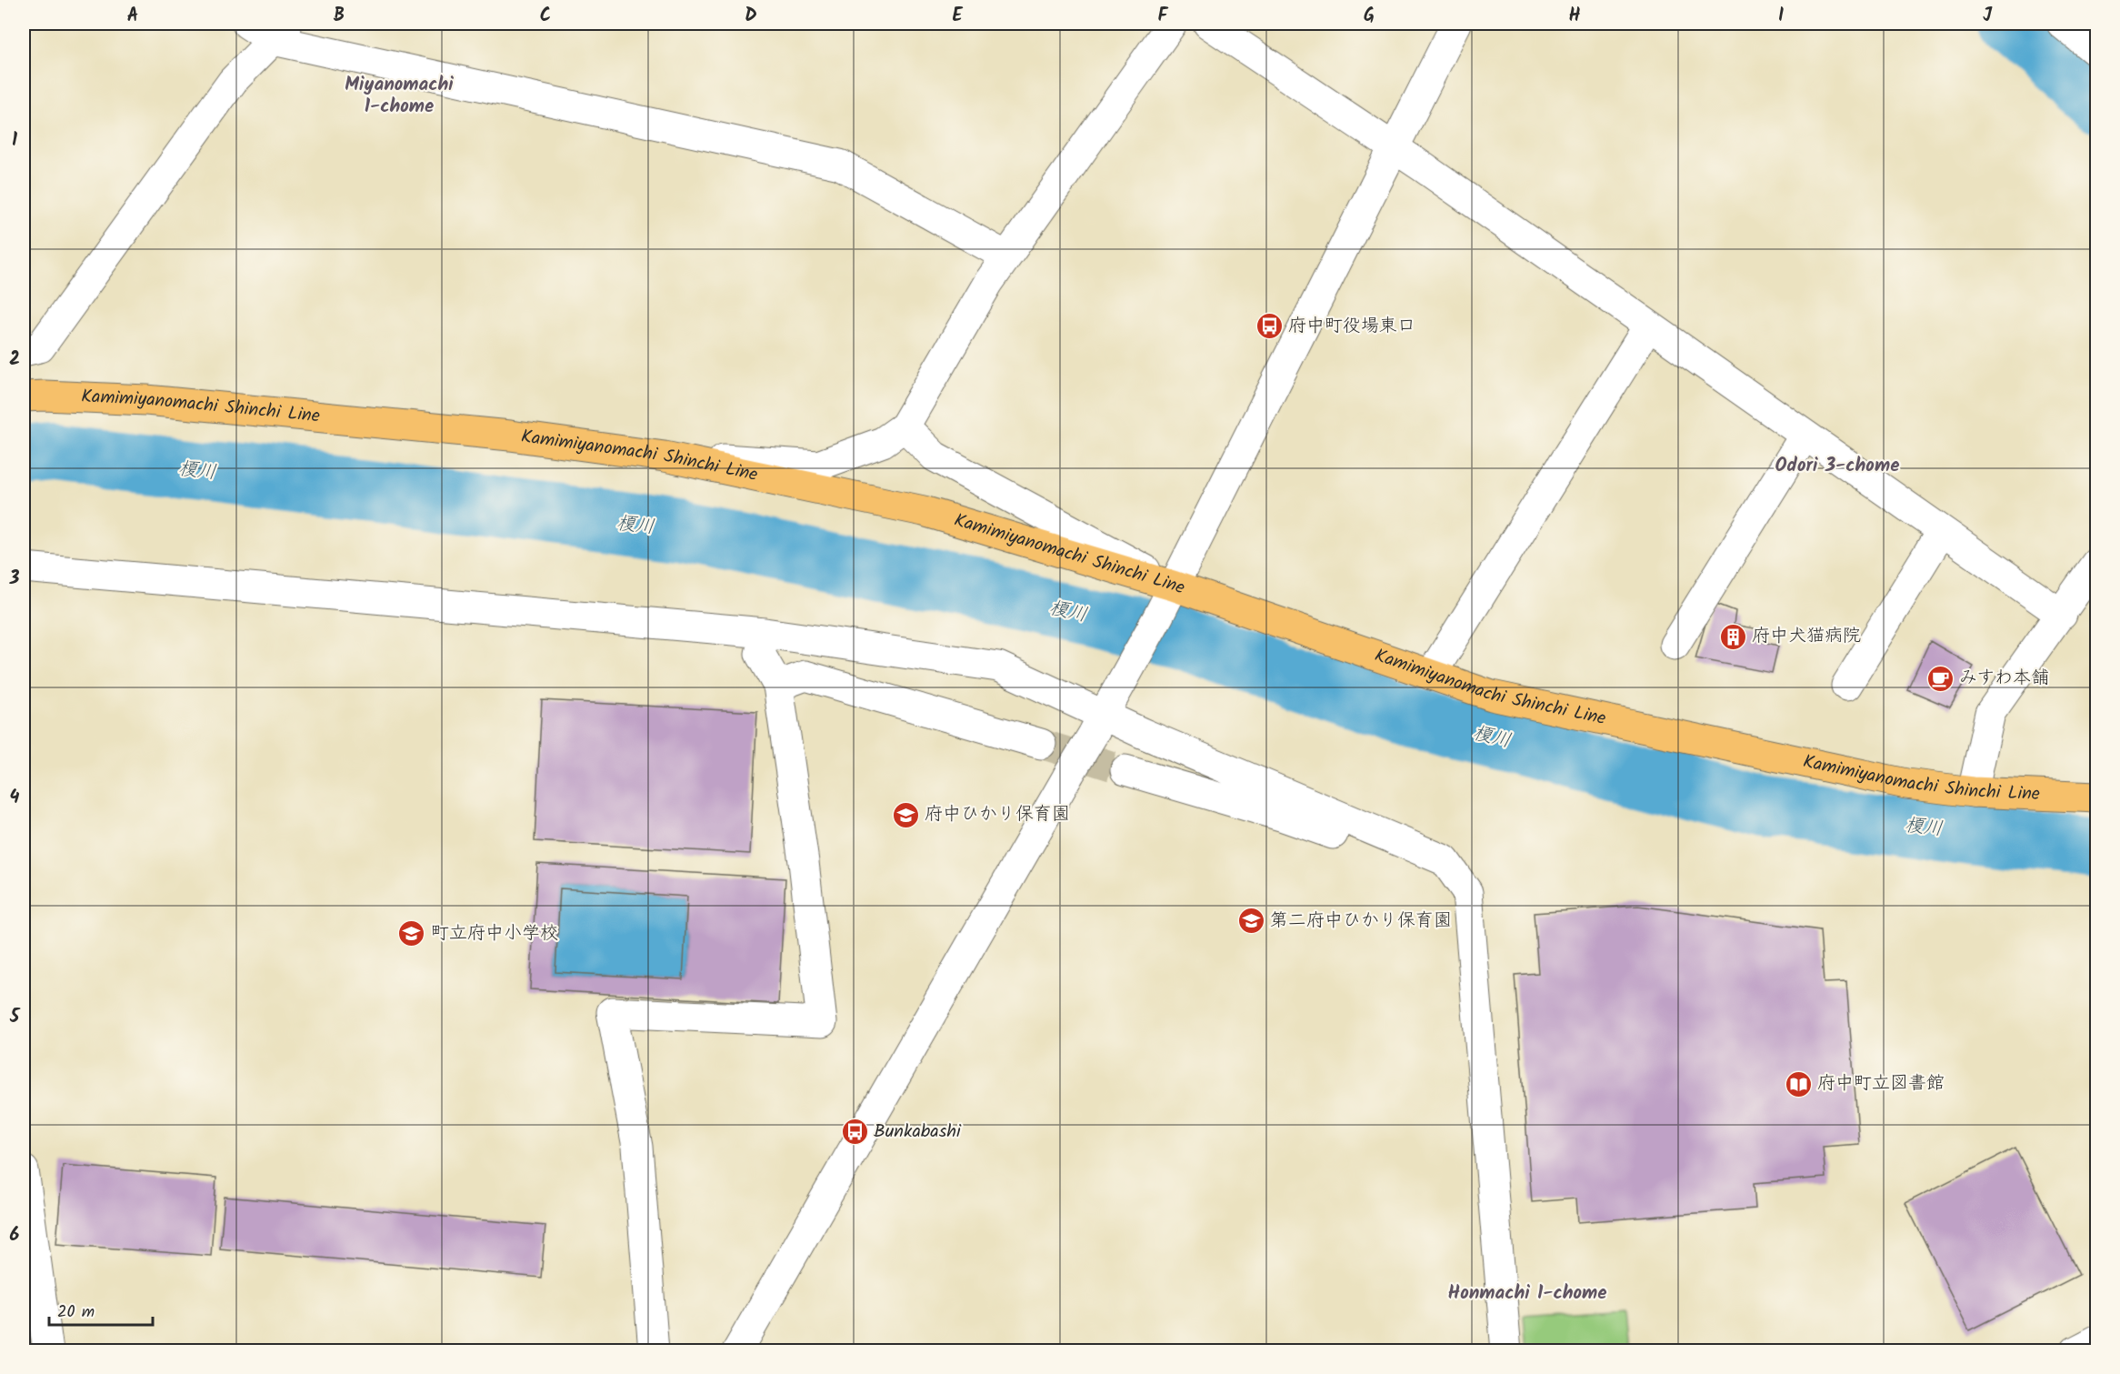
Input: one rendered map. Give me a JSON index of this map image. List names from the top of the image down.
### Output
{
  "streets": {
    "main road": ["Kamimiyanomachi Shinchi Line"]
  },
  "districts": ["Miyanomachi 1-chome", "Odori 3-chome", "Honmachi 1-chome"],
  "water": ["榎川"],
  "places": {
    "bus stop": ["府中町役場東口", "Bunkabashi"],
    "building": ["府中犬猫病院"],
    "cafe": ["みすわ本舗"],
    "school or university": ["府中ひかり保育園", "第二府中ひかり保育園", "町立府中小学校"],
    "library": ["府中町立図書館"]
  },
  "scale_bar": "20 m",
  "grid": {
    "columns": [
      "A",
      "B",
      "C",
      "D",
      "E",
      "F",
      "G",
      "H",
      "I",
      "J"
    ],
    "rows": [
      "1",
      "2",
      "3",
      "4",
      "5",
      "6"
    ]
  }
}
